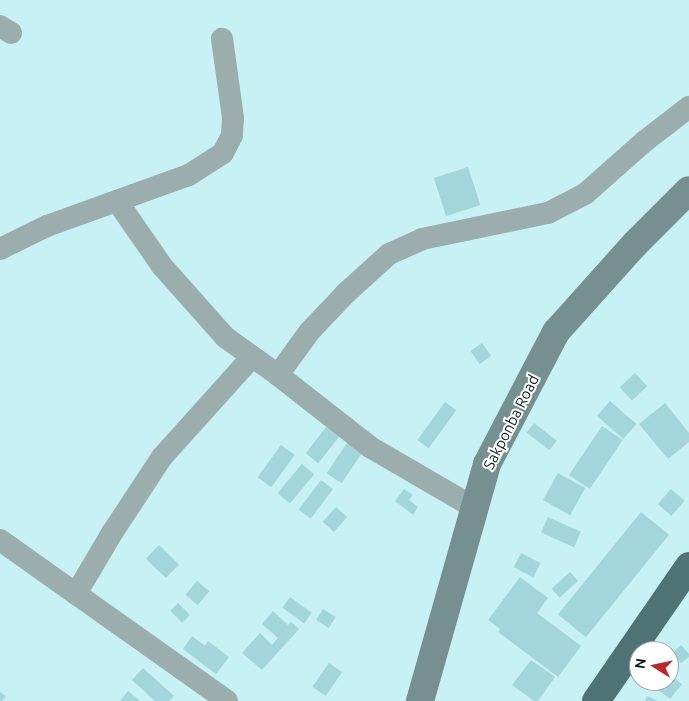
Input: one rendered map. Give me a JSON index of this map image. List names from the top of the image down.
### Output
{
  "streets": {
    "main road": ["Sakponba Road"]
  },
  "north": "left"
}
